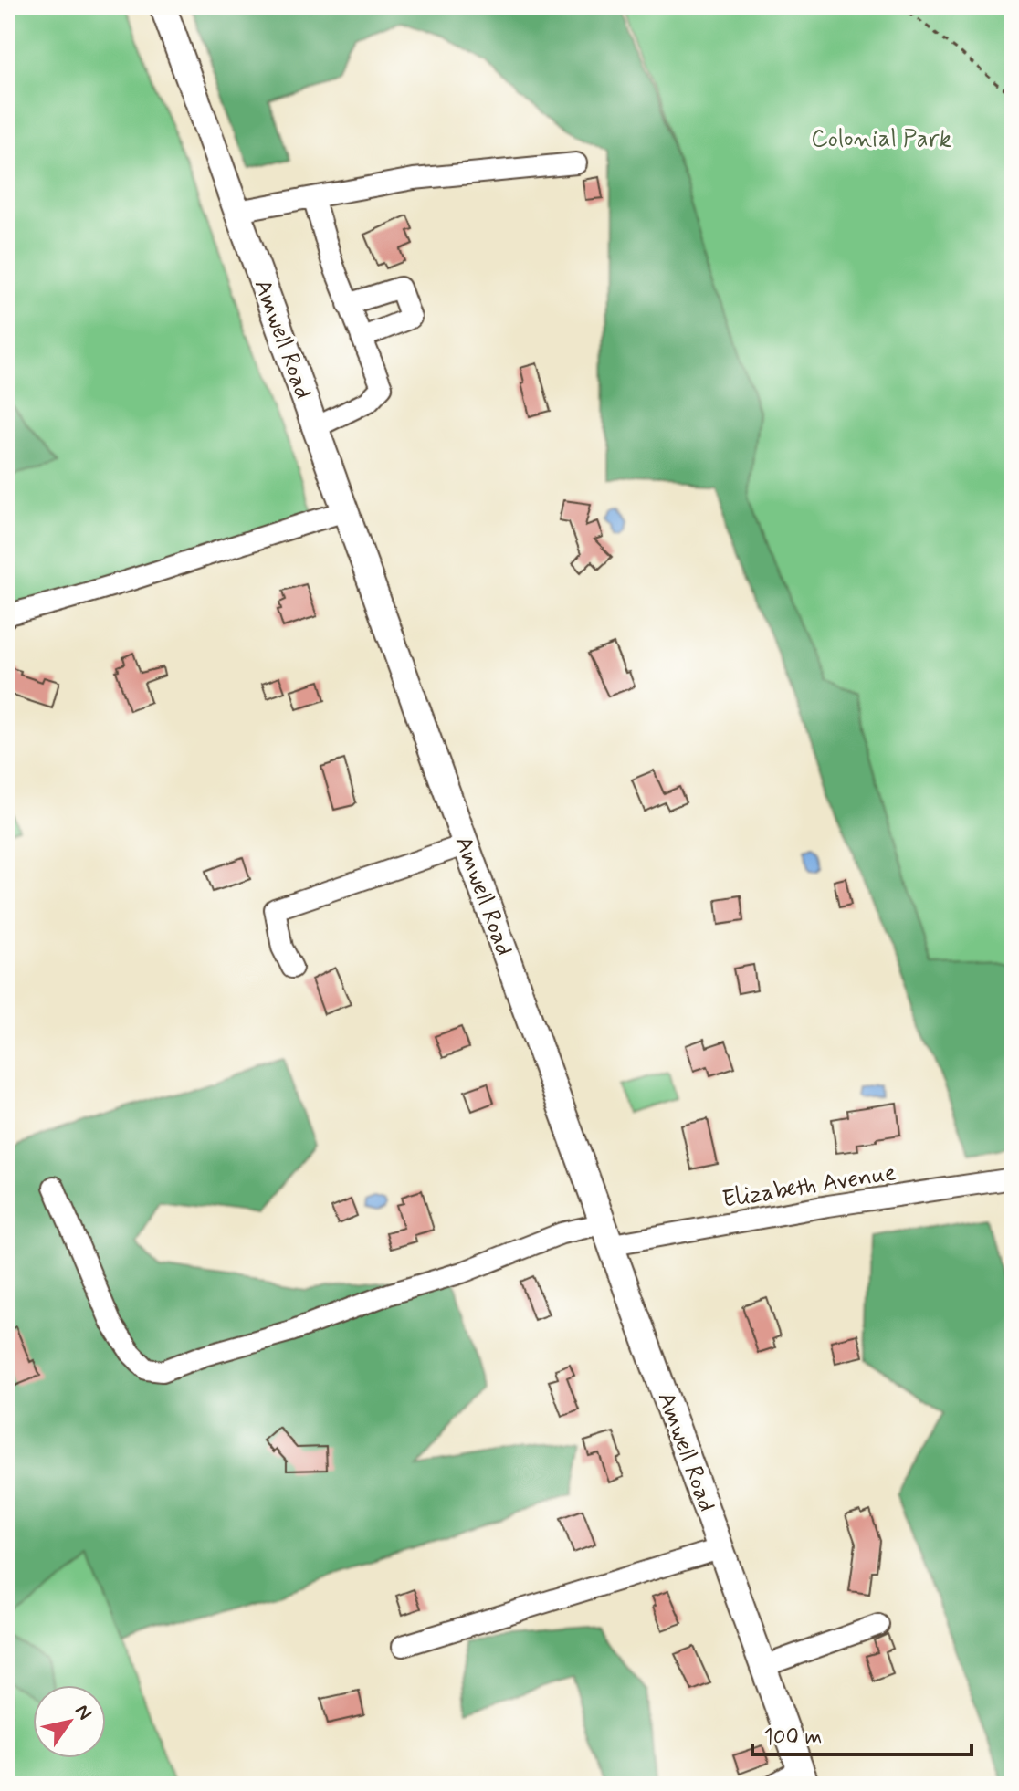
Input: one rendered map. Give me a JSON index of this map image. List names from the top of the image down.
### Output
{
  "streets": {
    "main road": ["Amwell Road"],
    "street": ["Elizabeth Avenue"]
  },
  "crossings": [
    ["Amwell Road", "Elizabeth Avenue"]
  ],
  "parks": ["Colonial Park"],
  "scale_bar": "100 m",
  "north": "top right"
}
